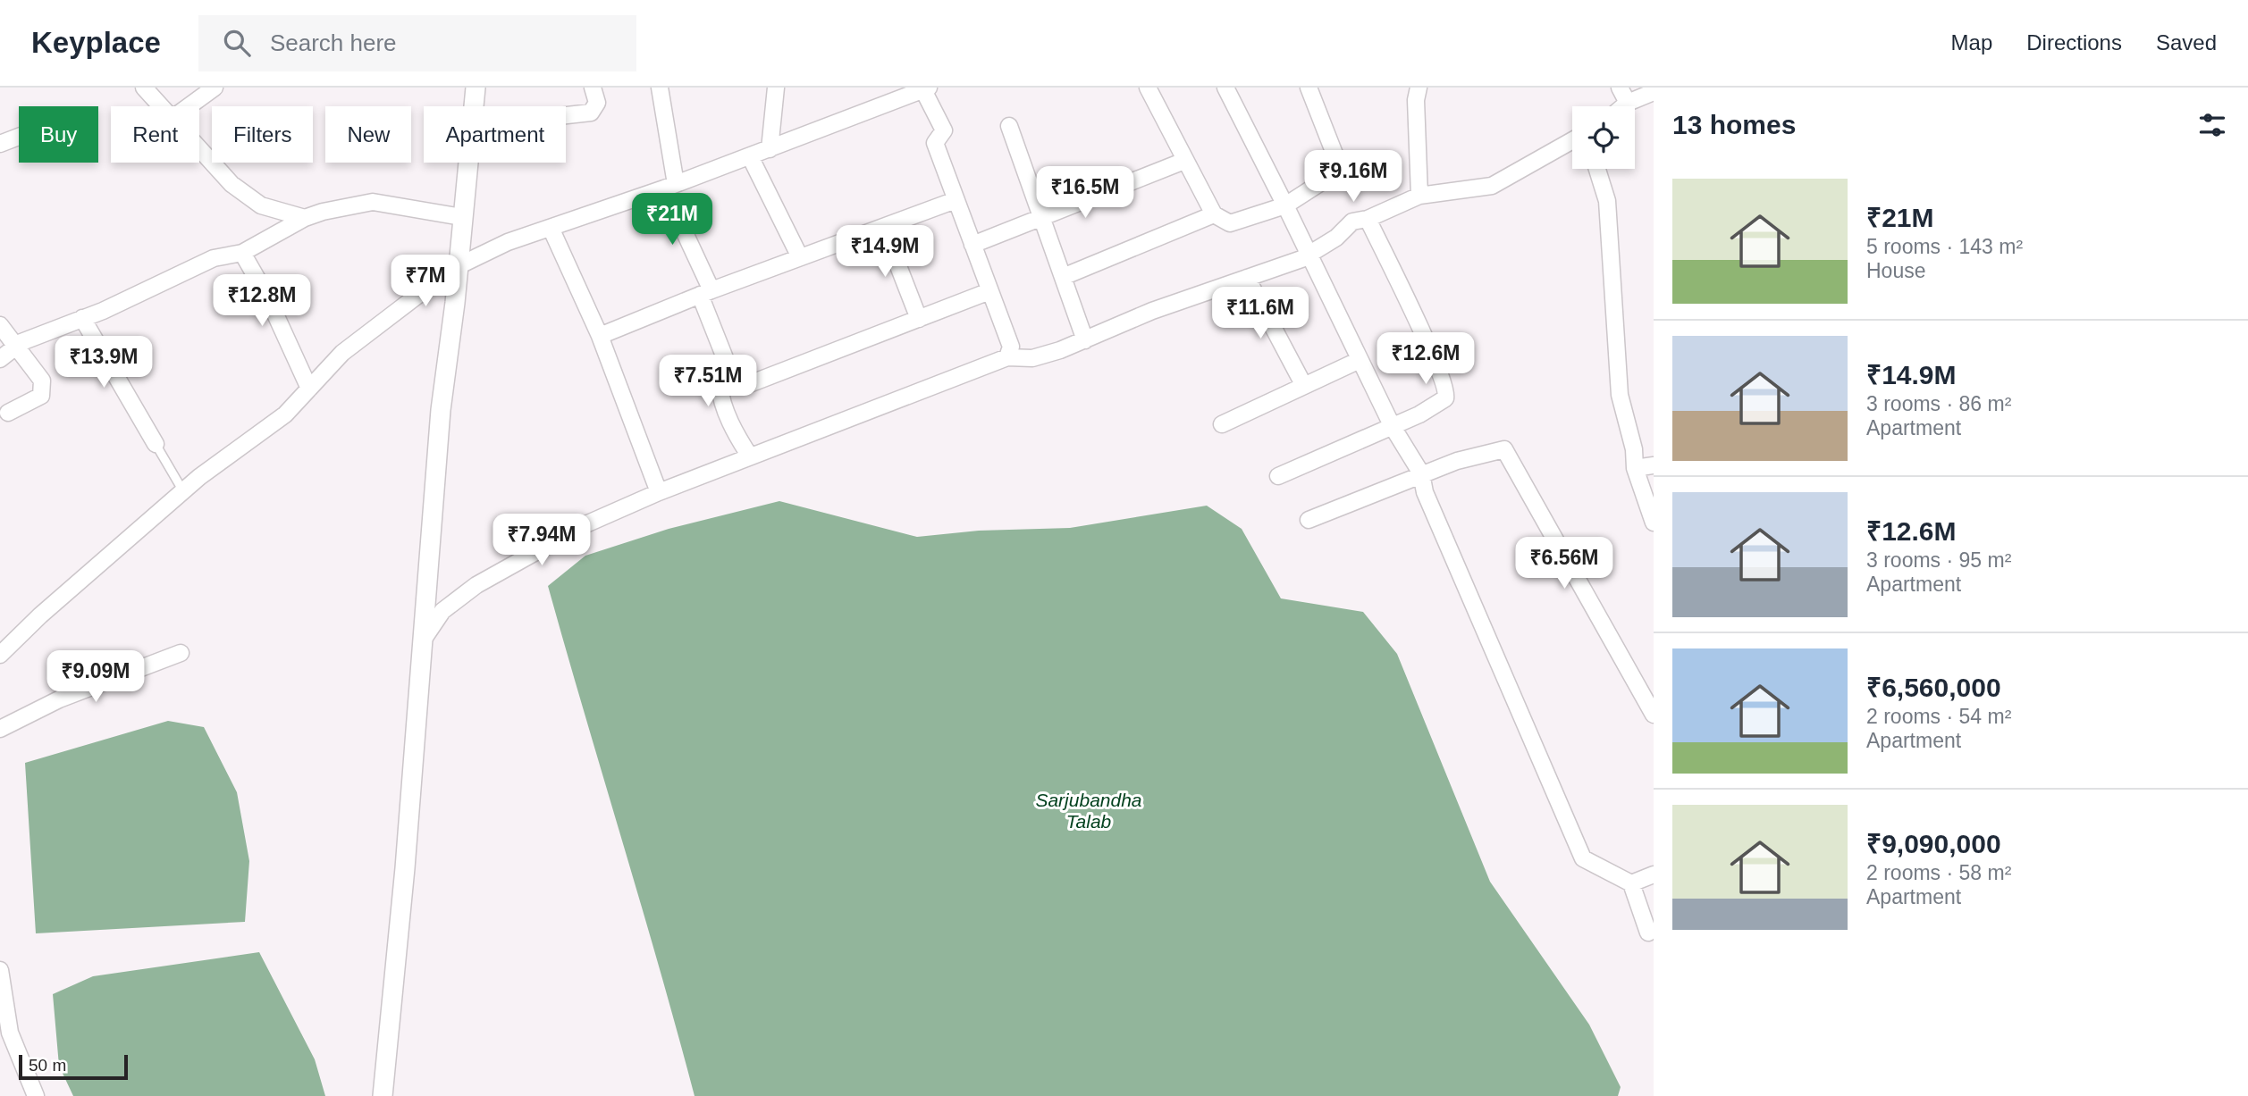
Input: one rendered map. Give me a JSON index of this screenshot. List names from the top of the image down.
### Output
{
  "water": ["Sarjubandha Talab"],
  "scale_bar": "50 m",
  "page": {
    "header": "Keyplace",
    "search": "Search here",
    "nav": ["Map", "Directions", "Saved"],
    "heading": "13 homes",
    "chip": [
      "Buy",
      "Rent",
      "Filters",
      "New",
      "Apartment"
    ],
    "price": [
      "₹9.16M",
      "₹16.5M",
      "₹21M",
      "₹14.9M",
      "₹7M",
      "₹12.8M",
      "₹11.6M",
      "₹12.6M",
      "₹13.9M",
      "₹7.51M",
      "₹7.94M",
      "₹6.56M",
      "₹9.09M"
    ],
    "list": [
      {
        "name": "₹21M",
        "note": "5 rooms · 143 m² · House"
      },
      {
        "name": "₹14.9M",
        "note": "3 rooms · 86 m² · Apartment"
      },
      {
        "name": "₹12.6M",
        "note": "3 rooms · 95 m² · Apartment"
      },
      {
        "name": "₹6,560,000",
        "note": "2 rooms · 54 m² · Apartment"
      },
      {
        "name": "₹9,090,000",
        "note": "2 rooms · 58 m² · Apartment"
      }
    ],
    "scale": "50 m"
  }
}
